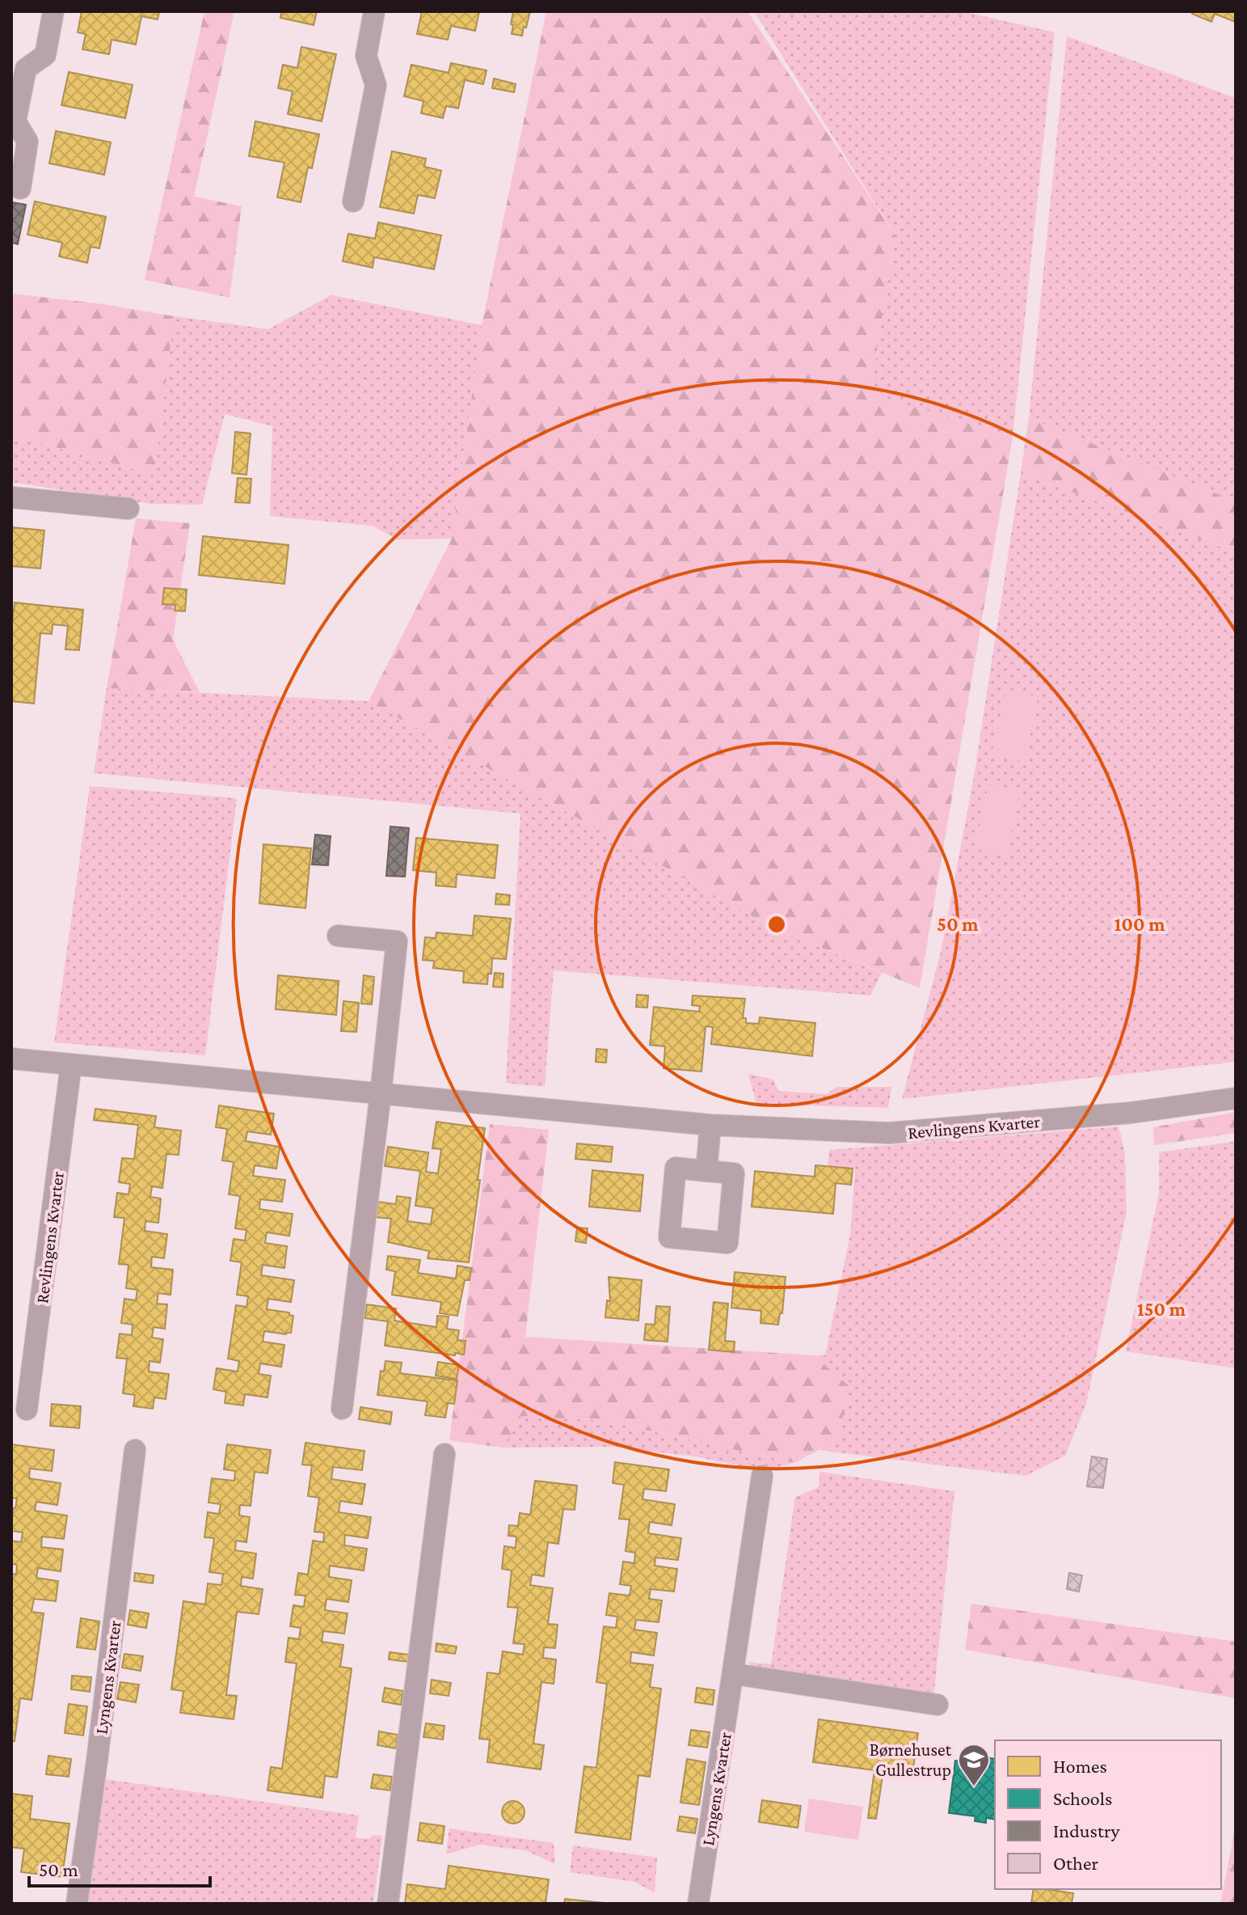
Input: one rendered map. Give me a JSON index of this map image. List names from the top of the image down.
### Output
{
  "streets": {
    "street": ["Revlingens Kvarter", "Lyngens Kvarter"]
  },
  "places": {
    "school or university": ["Børnehuset Gullestrup"]
  },
  "legend": [
    "Homes",
    "Schools",
    "Industry",
    "Other"
  ],
  "scale_bar": "50 m",
  "rings": ["50 m", "100 m", "150 m"]
}
